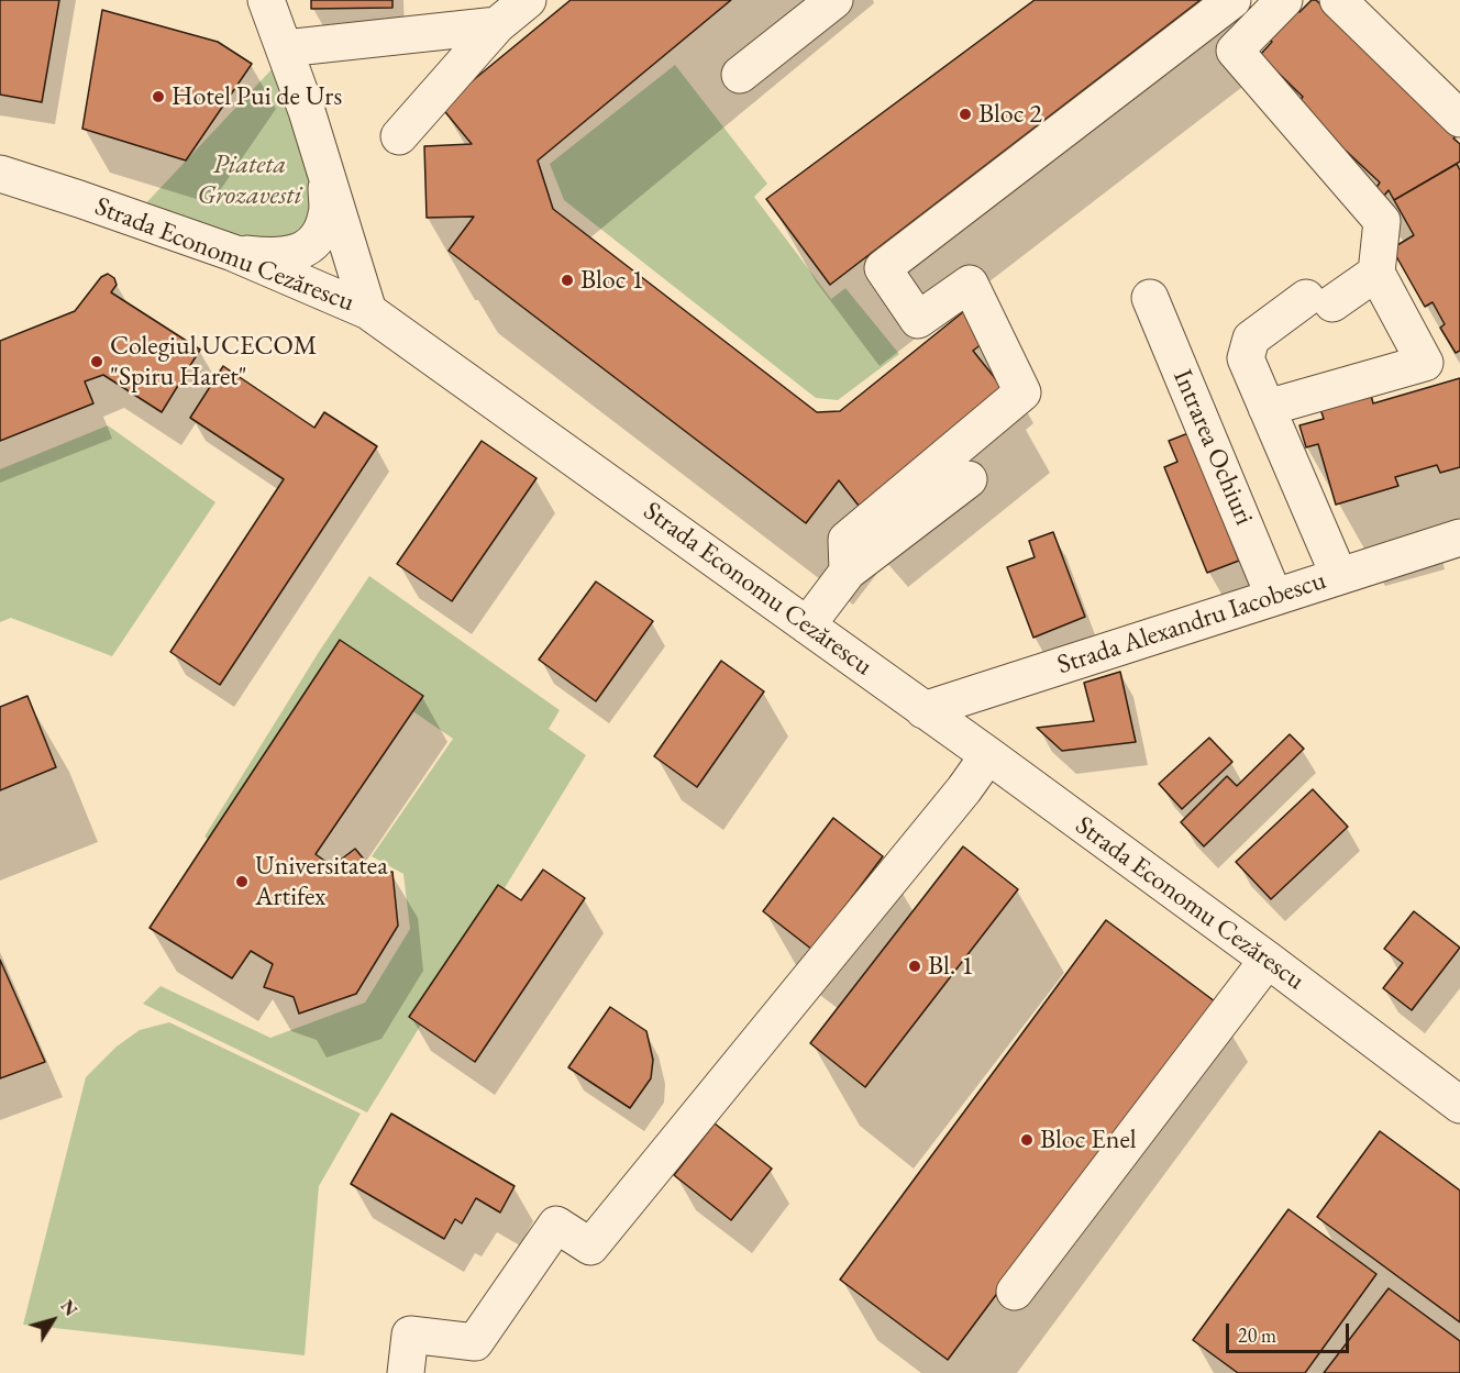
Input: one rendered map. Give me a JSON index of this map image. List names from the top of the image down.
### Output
{
  "streets": {
    "street": ["Strada Economu Cezărescu", "Intrarea Ochiuri", "Strada Alexandru Iacobescu"]
  },
  "crossings": [
    ["Strada Economu Cezărescu", "Strada Alexandru Iacobescu"],
    ["Intrarea Ochiuri", "Strada Alexandru Iacobescu"]
  ],
  "parks": ["Piateta Grozavesti"],
  "places": [
    "Hotel Pui de Urs",
    "Bloc 2",
    "Bloc 1",
    "Colegiul UCECOM \"Spiru Haret\"",
    "Universitatea Artifex",
    "Bl. 1",
    "Bloc Enel"
  ],
  "scale_bar": "20 m",
  "north": "top right"
}
